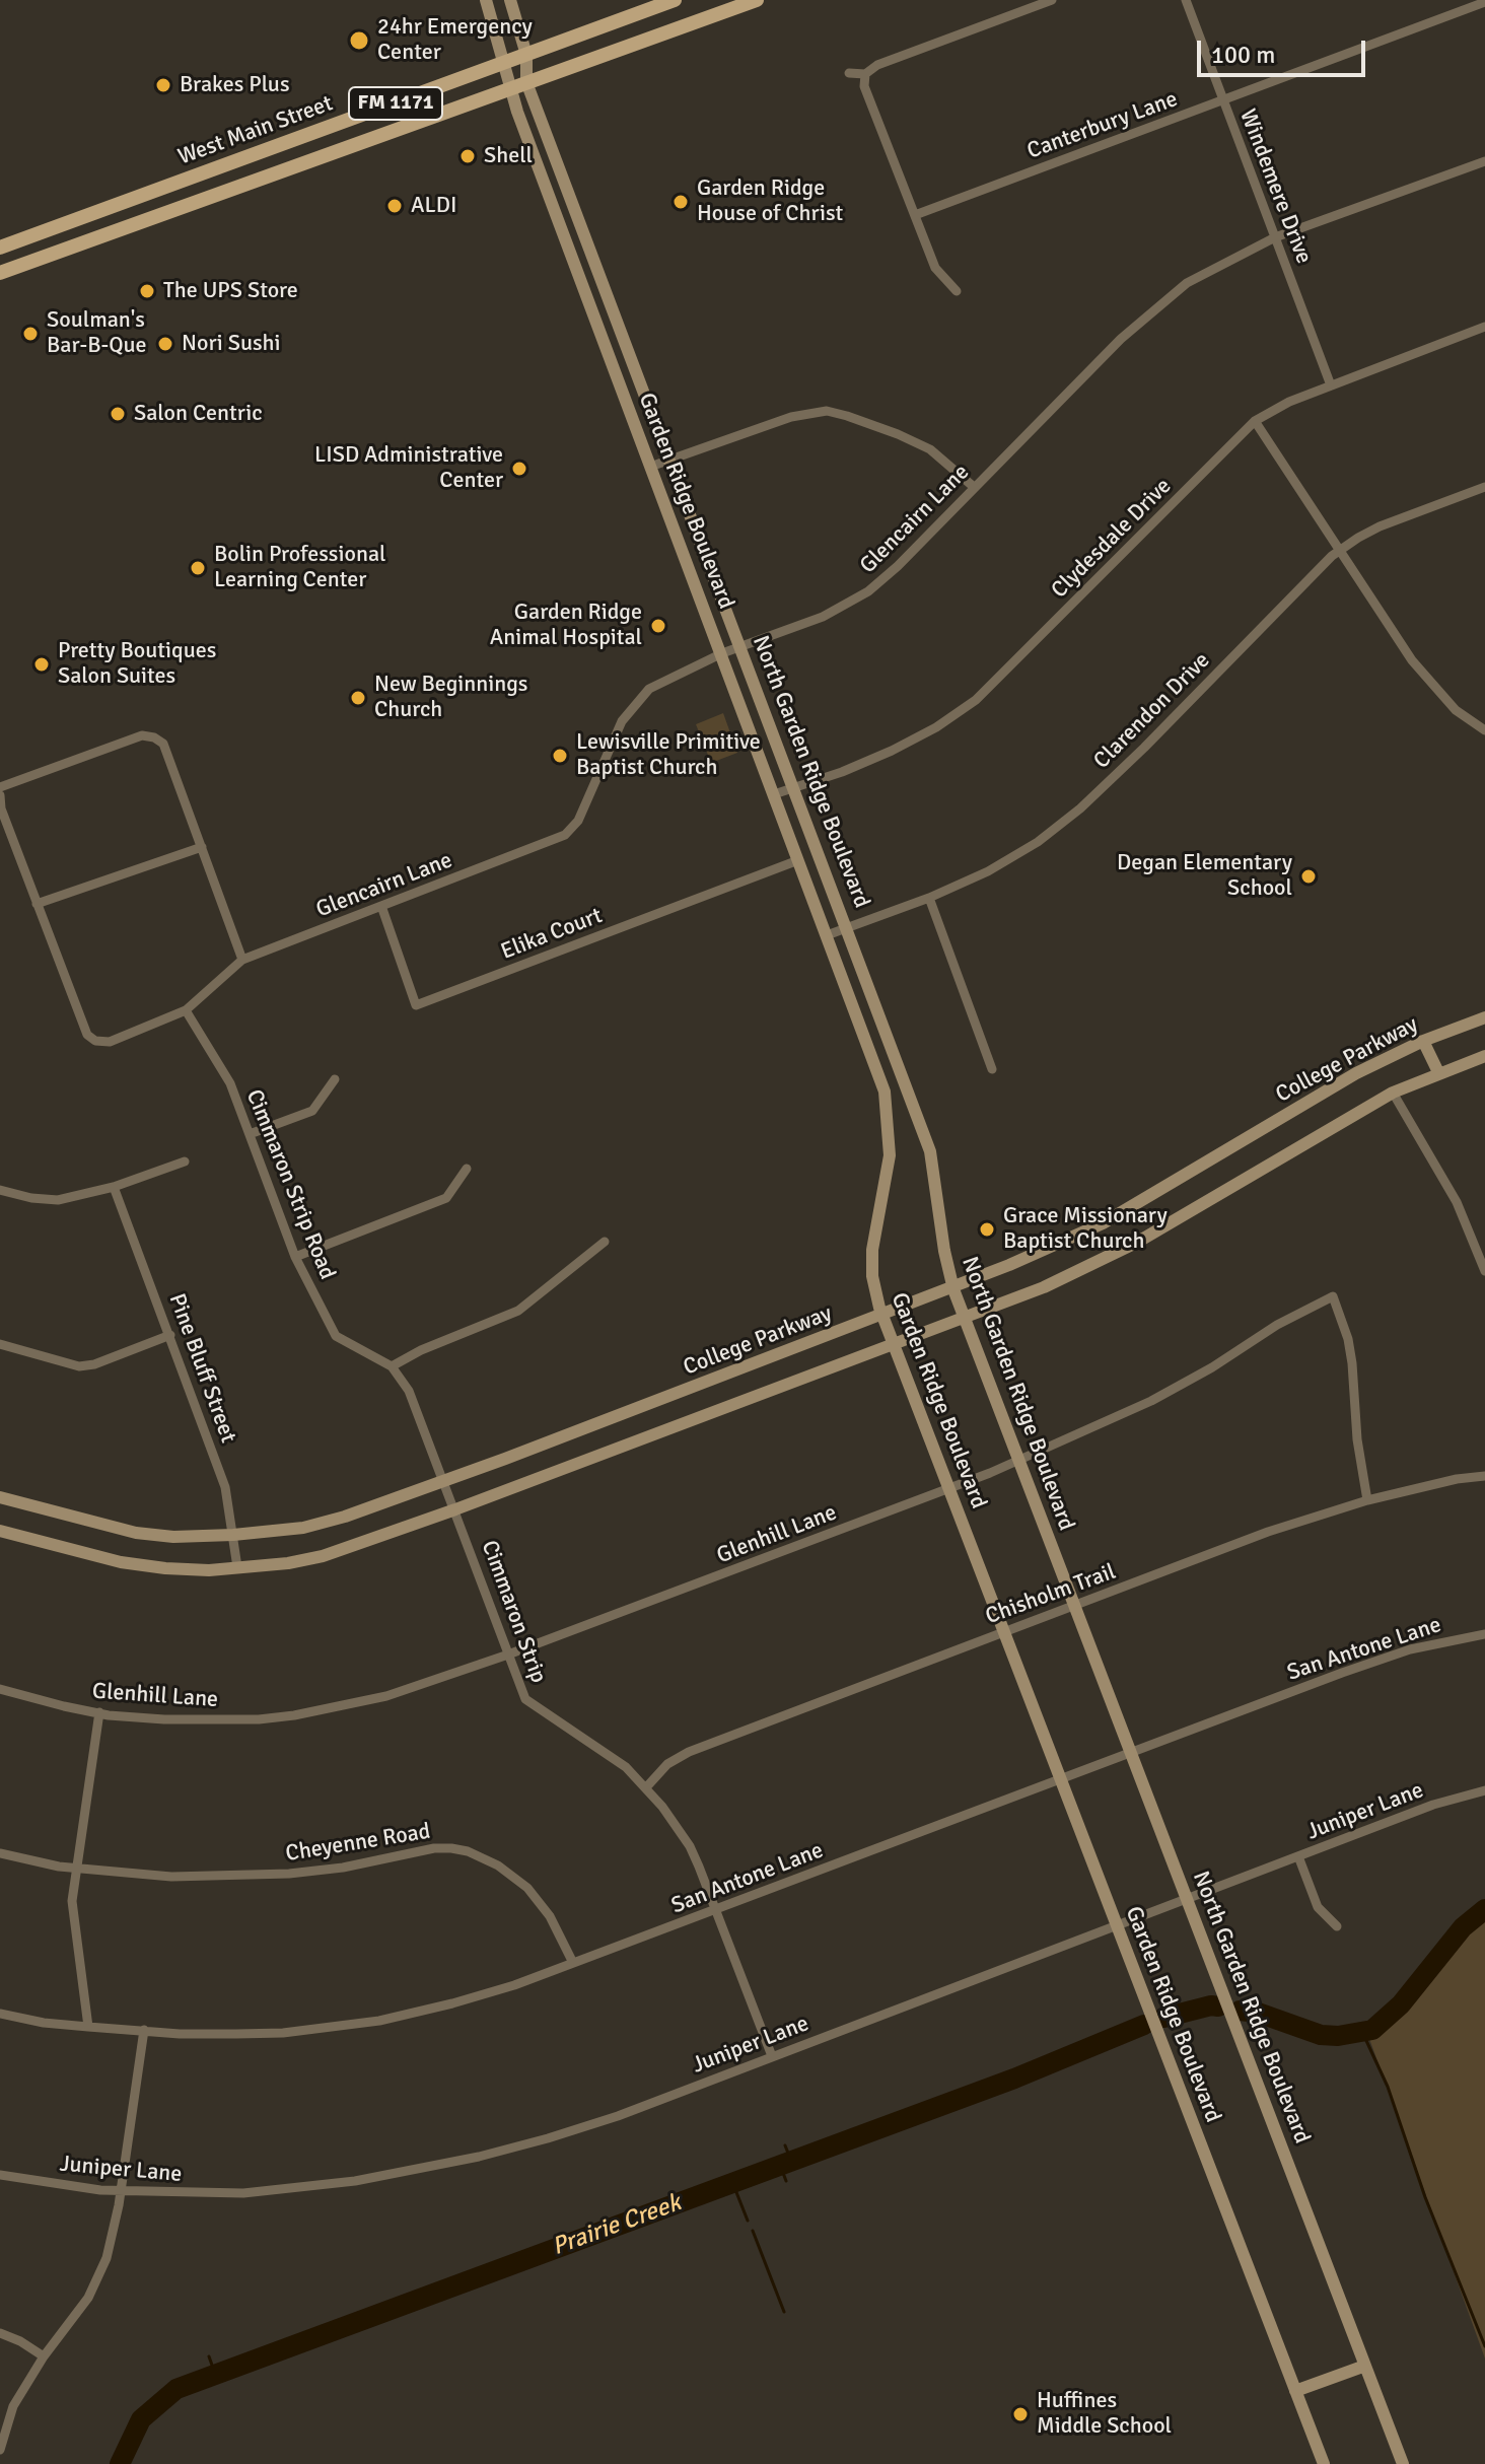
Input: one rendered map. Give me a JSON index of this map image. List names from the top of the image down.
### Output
{
  "streets": {
    "main road": [
      "FM 1171",
      "West Main Street",
      "Garden Ridge Boulevard",
      "North Garden Ridge Boulevard",
      "College Parkway"
    ],
    "street": [
      "Canterbury Lane",
      "Windemere Drive",
      "Glencairn Lane",
      "Clydesdale Drive",
      "Clarendon Drive",
      "Elika Court",
      "Cimmaron Strip Road",
      "Pine Bluff Street",
      "Glenhill Lane",
      "Chisholm Trail",
      "Cimmaron Strip",
      "San Antone Lane",
      "Juniper Lane",
      "Cheyenne Road"
    ]
  },
  "crossings": [
    ["FM 1171", "West Main Street"],
    ["FM 1171", "Garden Ridge Boulevard"],
    ["FM 1171", "North Garden Ridge Boulevard"],
    ["Canterbury Lane", "Windemere Drive"],
    ["West Main Street", "Garden Ridge Boulevard"],
    ["West Main Street", "North Garden Ridge Boulevard"],
    ["Windemere Drive", "Glencairn Lane"],
    ["Windemere Drive", "Clydesdale Drive"],
    ["Garden Ridge Boulevard", "Glencairn Lane"],
    ["Garden Ridge Boulevard", "Clydesdale Drive"],
    ["Garden Ridge Boulevard", "Clarendon Drive"],
    ["Garden Ridge Boulevard", "Elika Court"],
    ["Garden Ridge Boulevard", "College Parkway"],
    ["Garden Ridge Boulevard", "Glenhill Lane"],
    ["Garden Ridge Boulevard", "Chisholm Trail"],
    ["Garden Ridge Boulevard", "San Antone Lane"],
    ["Garden Ridge Boulevard", "Juniper Lane"],
    ["Glencairn Lane", "North Garden Ridge Boulevard"],
    ["Glencairn Lane", "Elika Court"],
    ["Glencairn Lane", "Cimmaron Strip Road"],
    ["Clydesdale Drive", "North Garden Ridge Boulevard"],
    ["Clarendon Drive", "North Garden Ridge Boulevard"],
    ["North Garden Ridge Boulevard", "College Parkway"],
    ["North Garden Ridge Boulevard", "Glenhill Lane"],
    ["North Garden Ridge Boulevard", "Chisholm Trail"],
    ["North Garden Ridge Boulevard", "San Antone Lane"],
    ["North Garden Ridge Boulevard", "Juniper Lane"],
    ["College Parkway", "Cimmaron Strip Road"],
    ["College Parkway", "Pine Bluff Street"],
    ["College Parkway", "Cimmaron Strip"],
    ["Cimmaron Strip Road", "Cimmaron Strip"],
    ["Glenhill Lane", "Chisholm Trail"],
    ["Glenhill Lane", "Cimmaron Strip"],
    ["Chisholm Trail", "Cimmaron Strip"],
    ["Cimmaron Strip", "San Antone Lane"],
    ["Cimmaron Strip", "Juniper Lane"],
    ["San Antone Lane", "Cheyenne Road"]
  ],
  "water": ["Prairie Creek"],
  "places": [
    "24hr Emergency Center",
    "Brakes Plus",
    "Shell",
    "Garden Ridge House of Christ",
    "ALDI",
    "The UPS Store",
    "Soulman's Bar-B-Que",
    "Nori Sushi",
    "Salon Centric",
    "LISD Administrative Center",
    "Bolin Professional Learning Center",
    "Garden Ridge Animal Hospital",
    "Pretty Boutiques Salon Suites",
    "New Beginnings Church",
    "Lewisville Primitive Baptist Church",
    "Degan Elementary School",
    "Grace Missionary Baptist Church",
    "Huffines Middle School"
  ],
  "scale_bar": "100 m"
}
